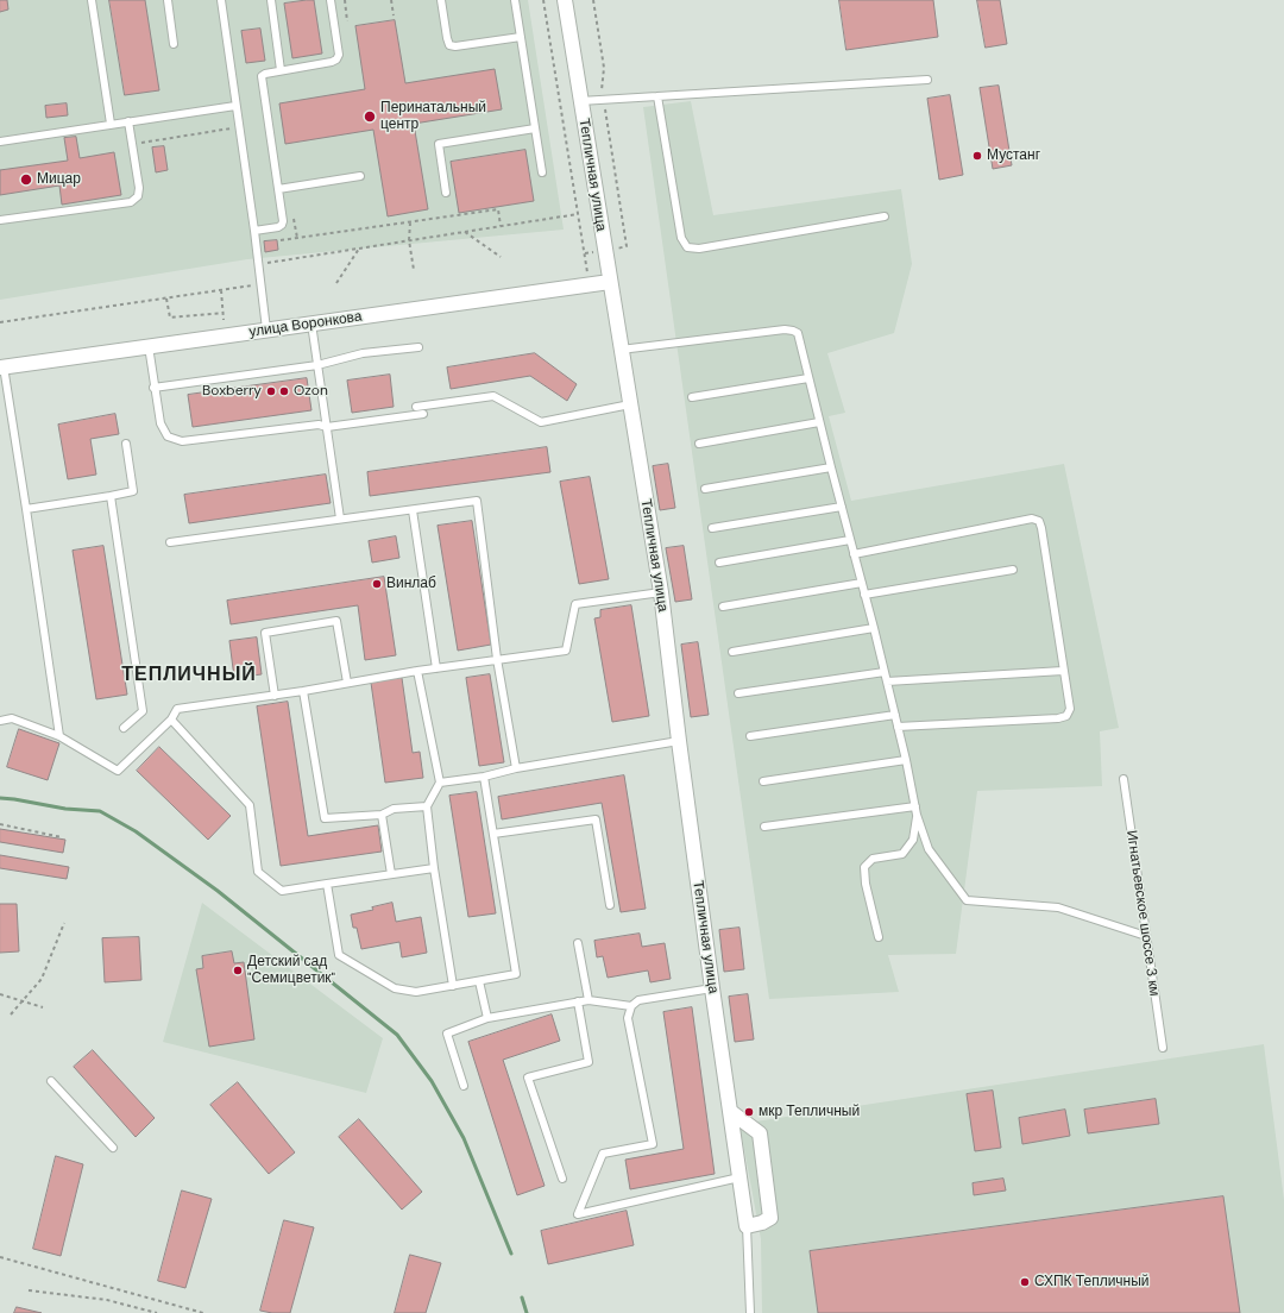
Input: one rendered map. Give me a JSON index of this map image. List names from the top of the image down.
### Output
{
  "streets": {
    "street": ["Тепличная улица", "улица Воронкова"],
    "lane": ["Игнатьевское шоссе 3 км"]
  },
  "crossings": [
    ["Тепличная улица", "улица Воронкова"]
  ],
  "districts": ["ТЕПЛИЧНЫЙ"],
  "places": [
    "Перинатальный центр",
    "Мустанг",
    "Мицар",
    "Boxberry",
    "Ozon",
    "Винлаб",
    "Детский сад \"Семицветик\"",
    "мкр Тепличный",
    "СХПК Тепличный"
  ]
}
